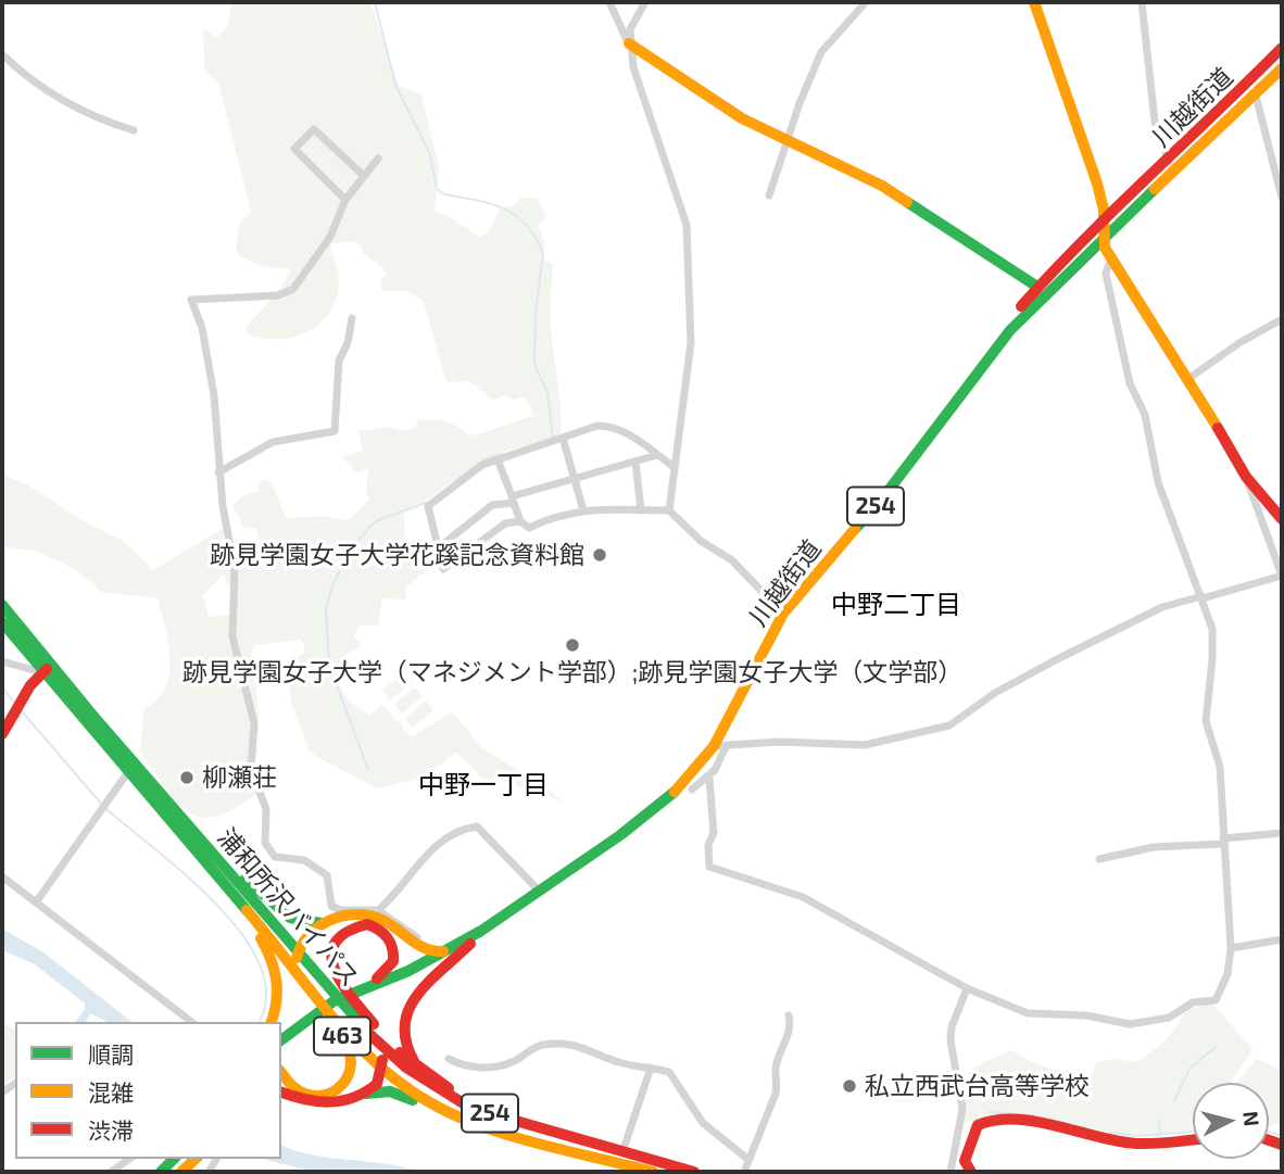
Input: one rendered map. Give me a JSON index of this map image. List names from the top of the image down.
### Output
{
  "streets": {
    "main road": [
      "川越街道",
      "254",
      "浦和所沢バイパス",
      "463"
    ]
  },
  "crossings": [
    ["254", "浦和所沢バイパス"]
  ],
  "districts": ["中野二丁目", "中野一丁目"],
  "places": [
    "跡見学園女子大学花蹊記念資料館",
    "跡見学園女子大学（マネジメント学部）;跡見学園女子大学（文学部）",
    "柳瀬荘",
    "私立西武台高等学校"
  ],
  "legend": ["順調", "混雑", "渋滞"],
  "north": "right"
}
